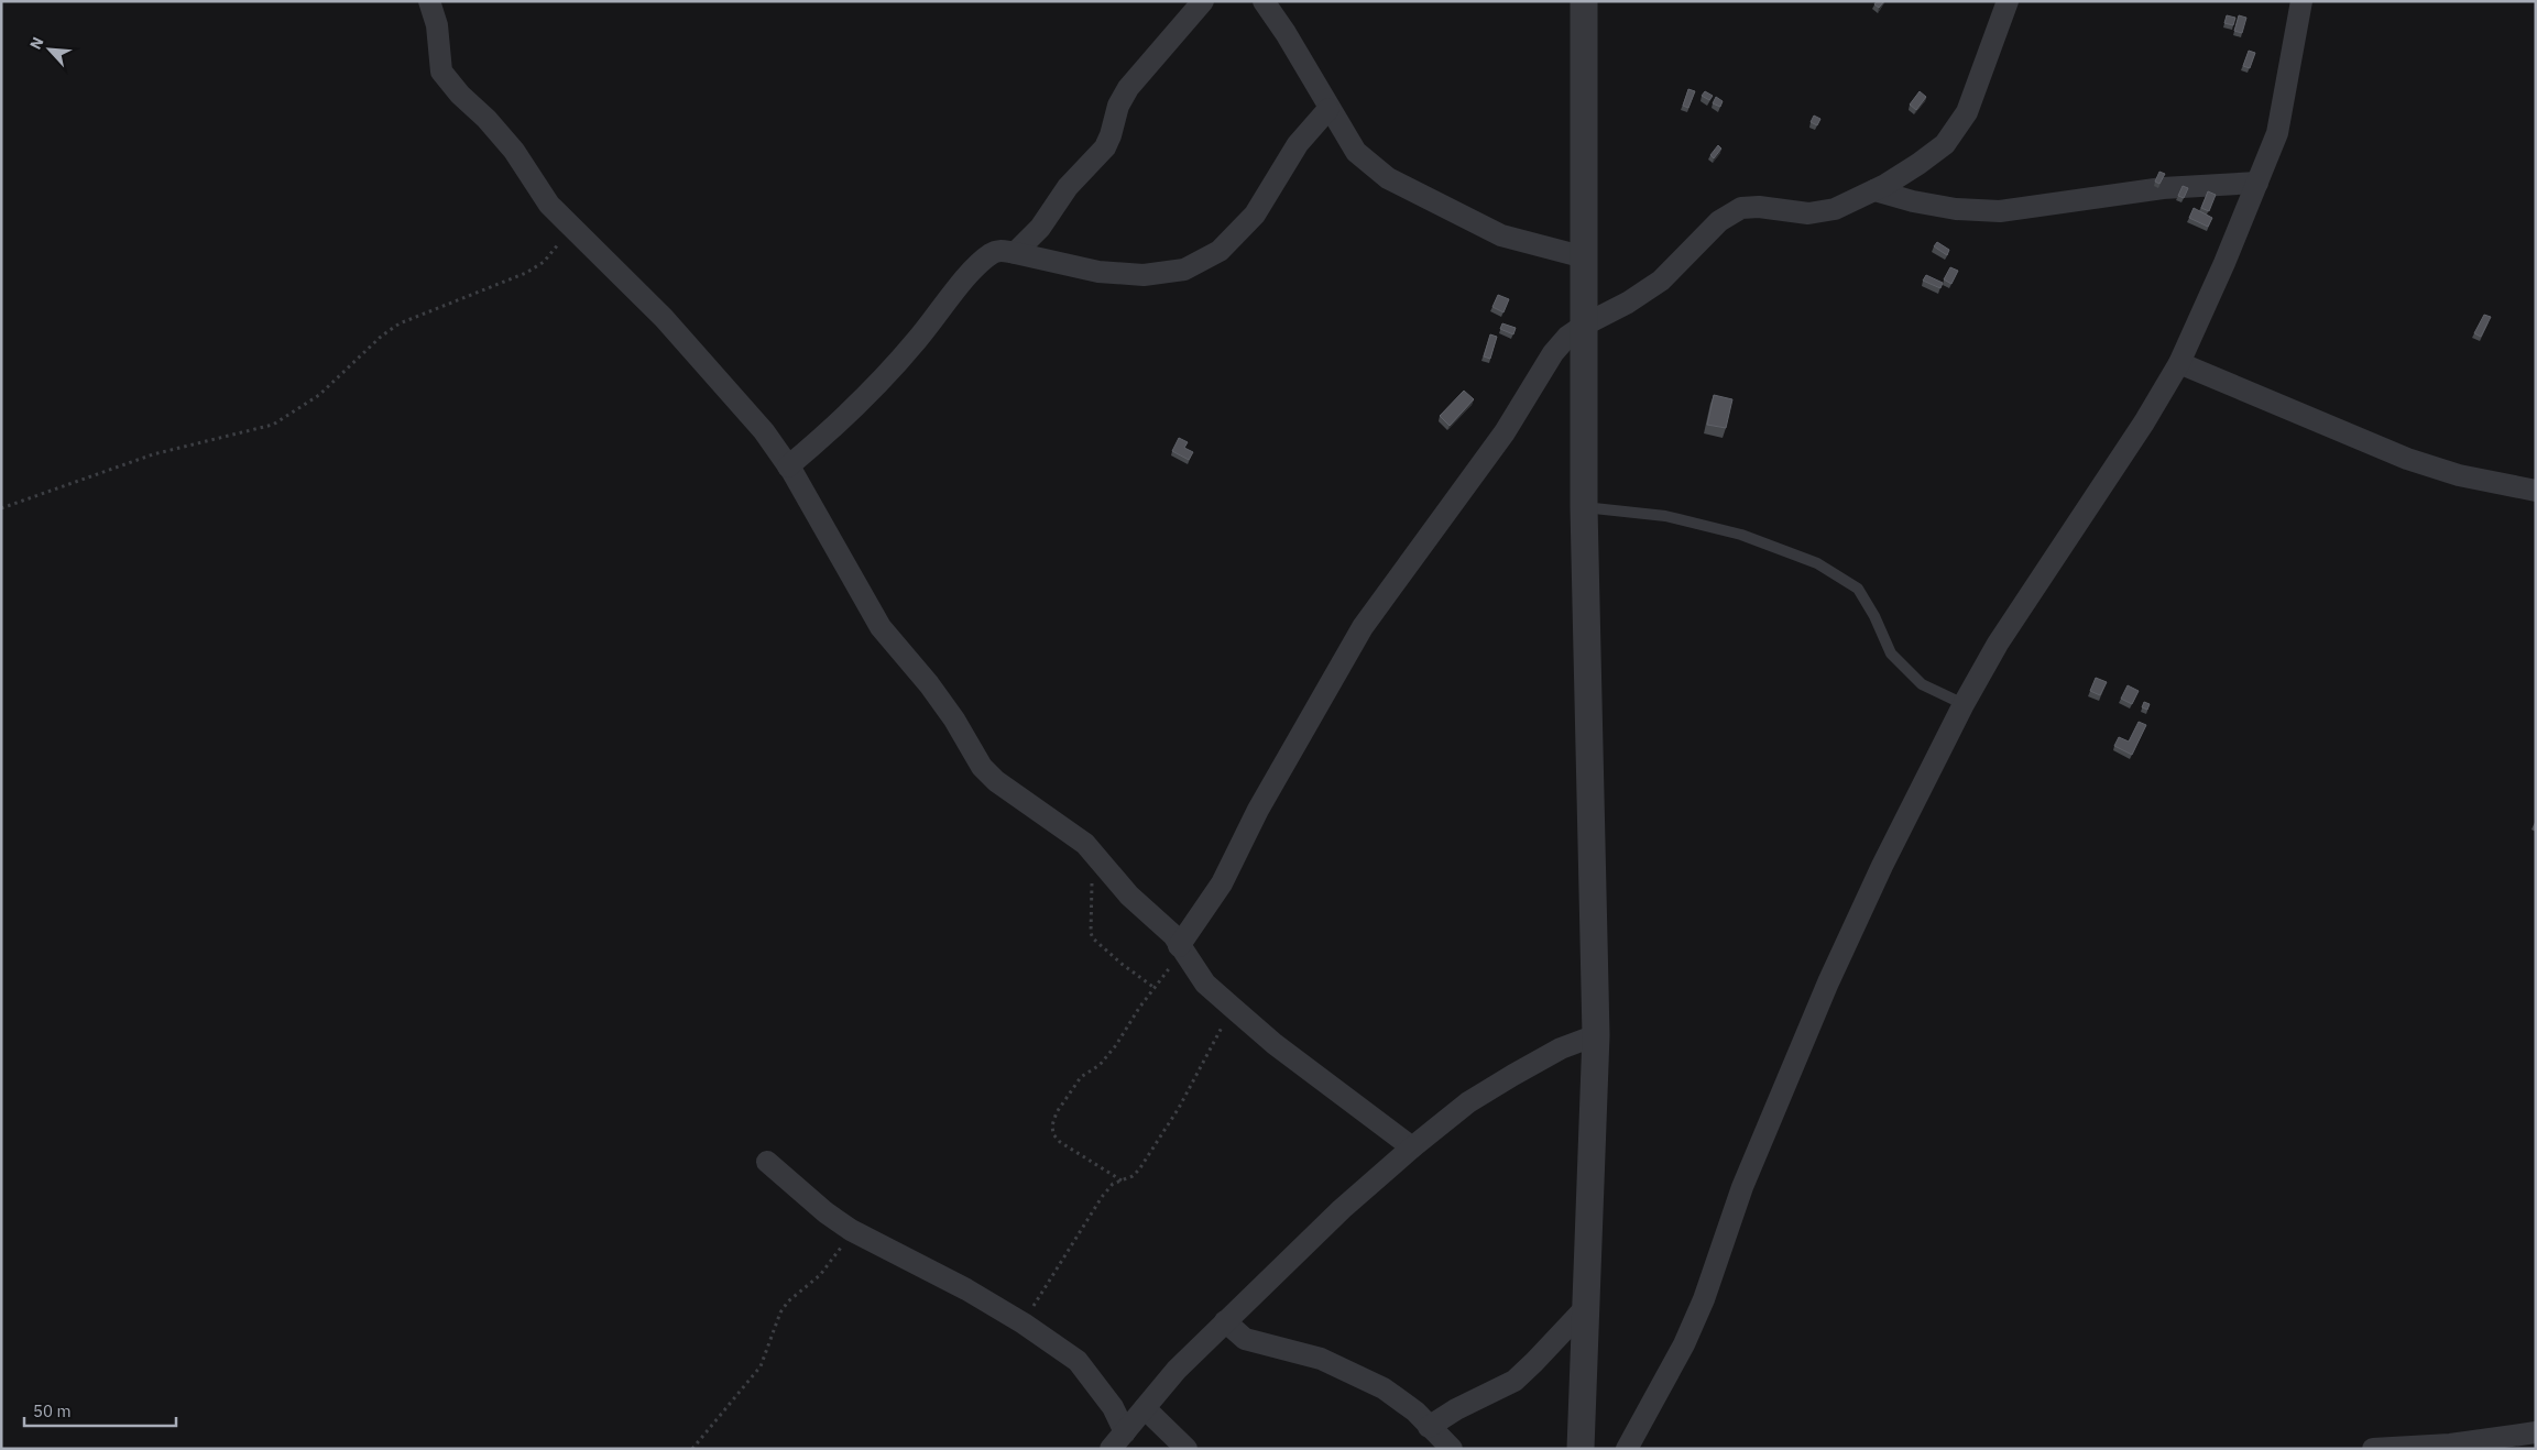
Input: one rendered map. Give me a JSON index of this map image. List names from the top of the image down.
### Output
{
  "scale_bar": "50 m",
  "north": "top left"
}
